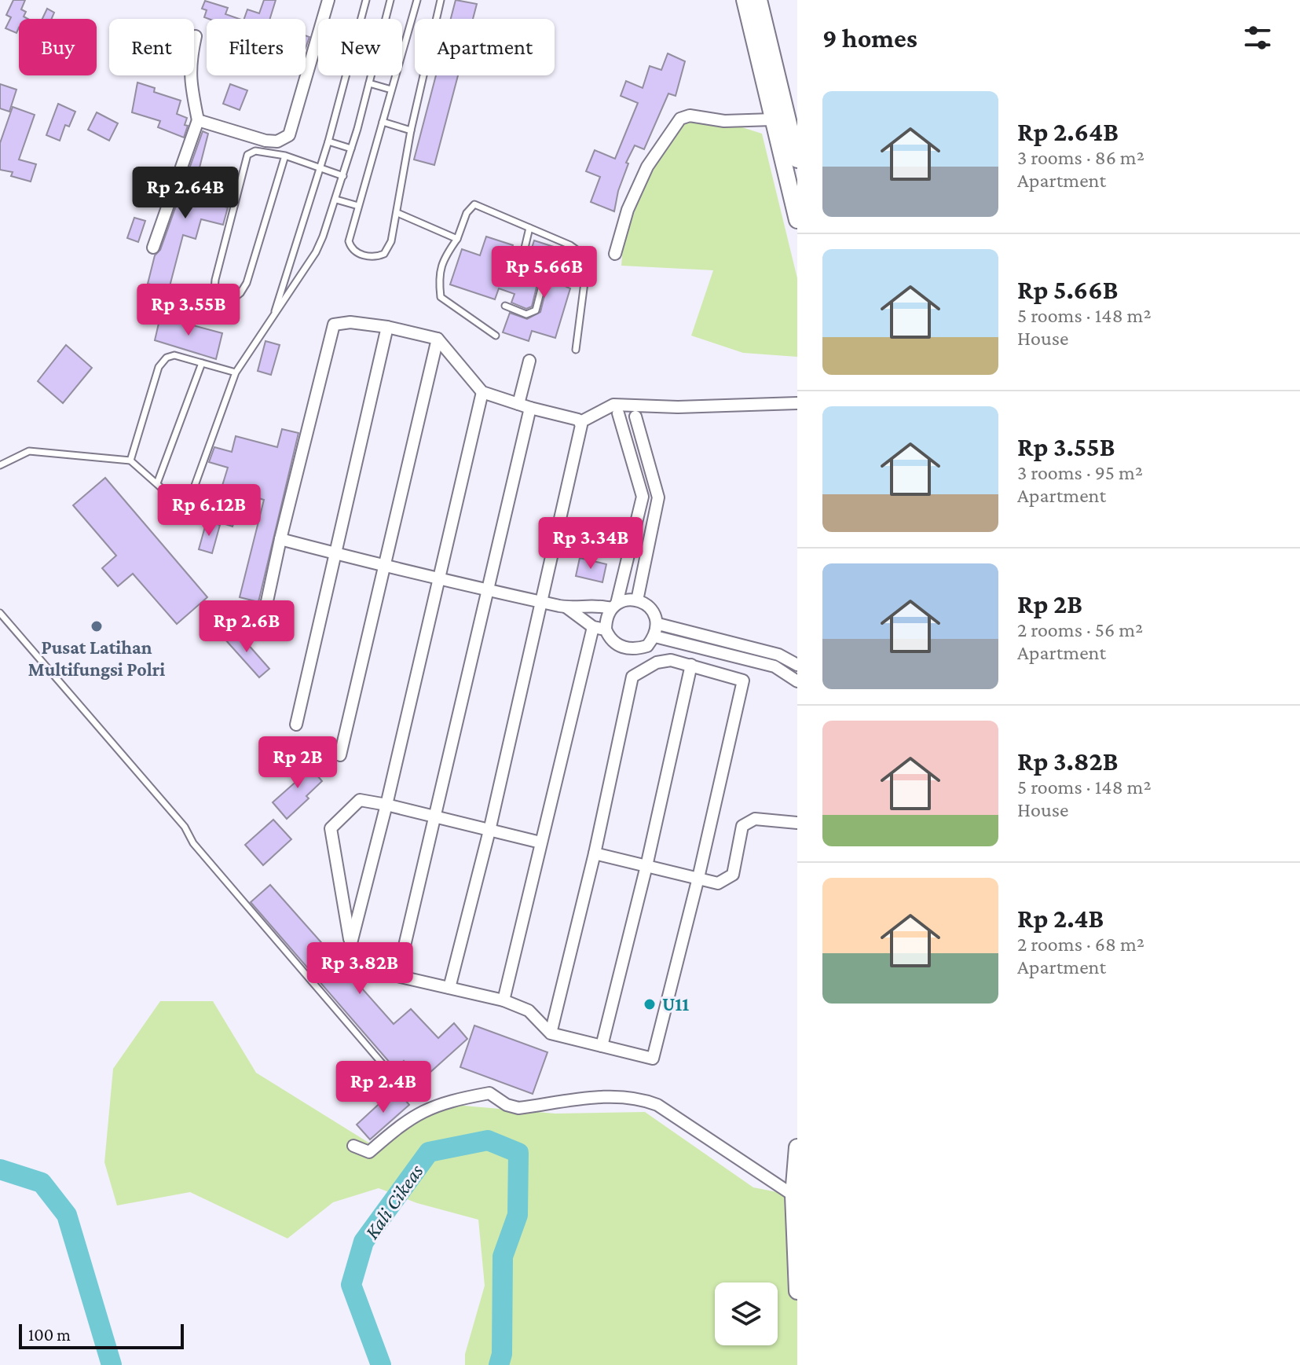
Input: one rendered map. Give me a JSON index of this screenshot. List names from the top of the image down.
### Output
{
  "water": ["Kali Cikeas"],
  "places": ["Pusat Latihan Multifungsi Polri", "U11"],
  "scale_bar": "100 m",
  "page": {
    "heading": "9 homes",
    "chip": [
      "Buy",
      "Rent",
      "Filters",
      "New",
      "Apartment"
    ],
    "list": [
      {
        "name": "Rp 2.64B",
        "note": "3 rooms · 86 m² · Apartment"
      },
      {
        "name": "Rp 5.66B",
        "note": "5 rooms · 148 m² · House"
      },
      {
        "name": "Rp 3.55B",
        "note": "3 rooms · 95 m² · Apartment"
      },
      {
        "name": "Rp 2B",
        "note": "2 rooms · 56 m² · Apartment"
      },
      {
        "name": "Rp 3.82B",
        "note": "5 rooms · 148 m² · House"
      },
      {
        "name": "Rp 2.4B",
        "note": "2 rooms · 68 m² · Apartment"
      }
    ],
    "price": [
      "Rp 2.64B",
      "Rp 5.66B",
      "Rp 3.55B",
      "Rp 6.12B",
      "Rp 3.34B",
      "Rp 2.6B",
      "Rp 2B",
      "Rp 3.82B",
      "Rp 2.4B"
    ],
    "scale": "100 m"
  }
}
